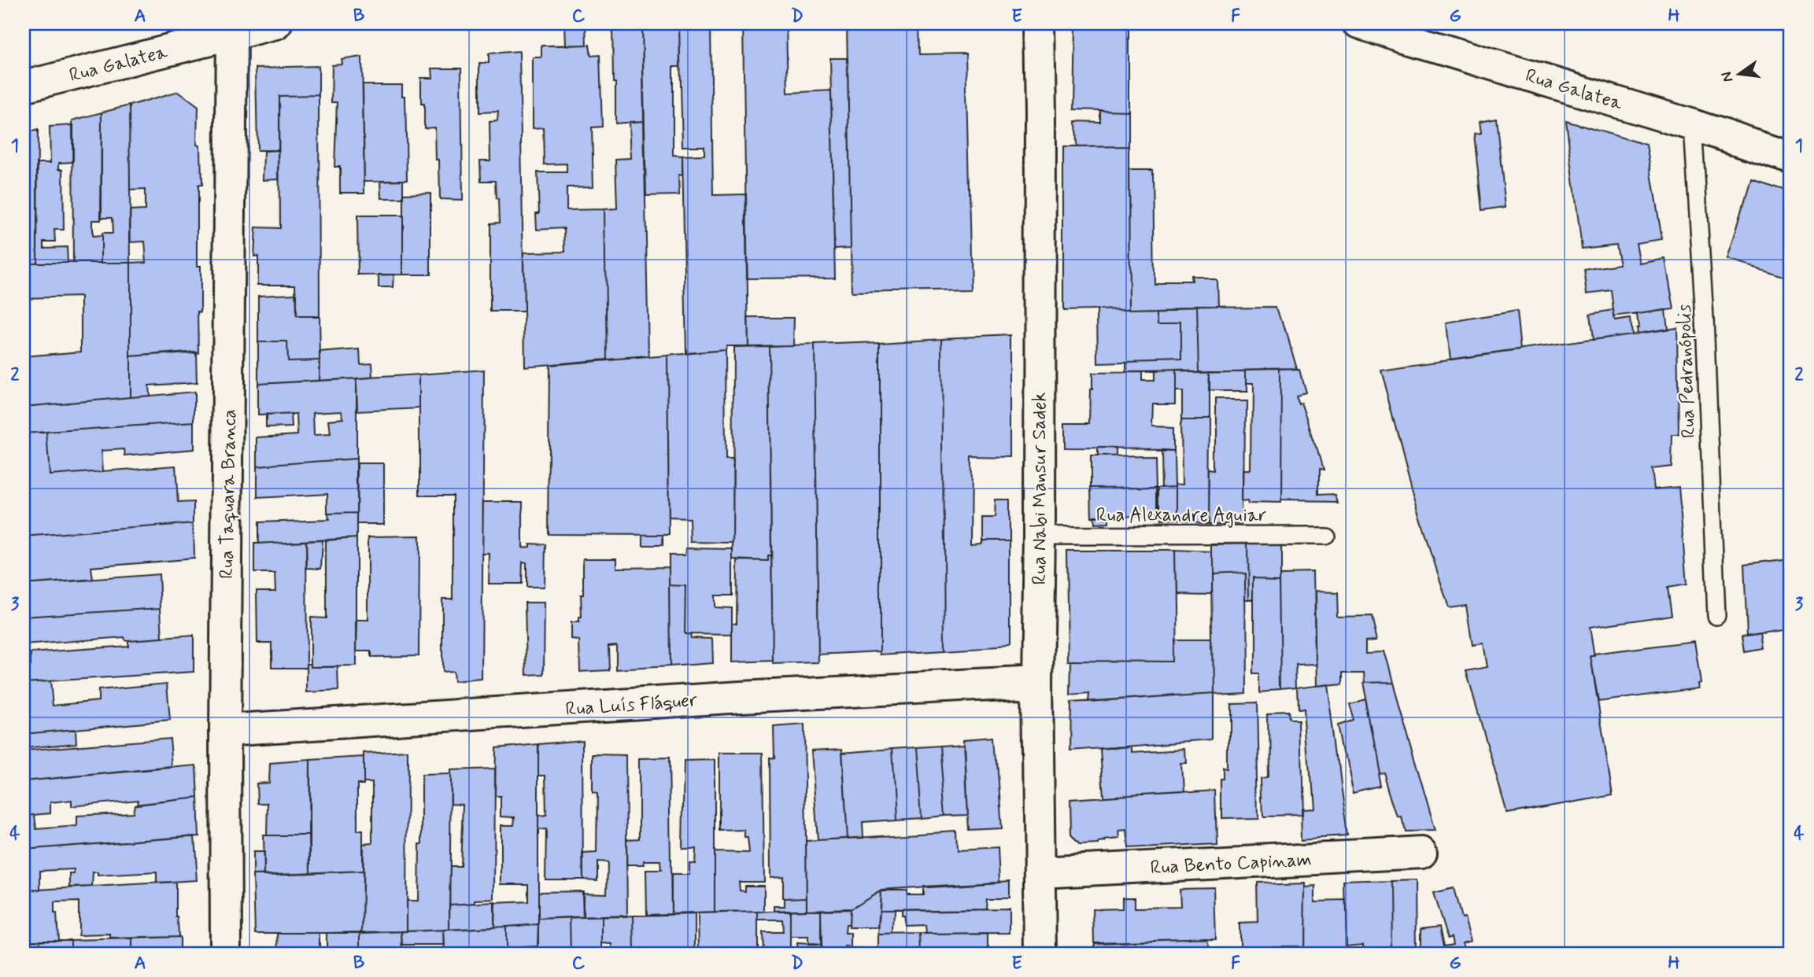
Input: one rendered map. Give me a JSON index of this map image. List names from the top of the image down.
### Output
{
  "streets": {
    "street": [
      "Rua Galatea",
      "Rua Nabi Mansur Sadek",
      "Rua Taquara Branca",
      "Rua Luís Fláquer",
      "Rua Bento Capinam"
    ],
    "lane": ["Rua Pedranópolis", "Rua Alexandre Aguiar"]
  },
  "crossings": [
    ["Rua Galatea", "Rua Pedranópolis"],
    ["Rua Galatea", "Rua Taquara Branca"],
    ["Rua Nabi Mansur Sadek", "Rua Alexandre Aguiar"],
    ["Rua Nabi Mansur Sadek", "Rua Luís Fláquer"],
    ["Rua Nabi Mansur Sadek", "Rua Bento Capinam"],
    ["Rua Taquara Branca", "Rua Luís Fláquer"]
  ],
  "north": "left",
  "grid": {
    "columns": [
      "A",
      "B",
      "C",
      "D",
      "E",
      "F",
      "G",
      "H"
    ],
    "rows": [
      "1",
      "2",
      "3",
      "4"
    ]
  }
}
